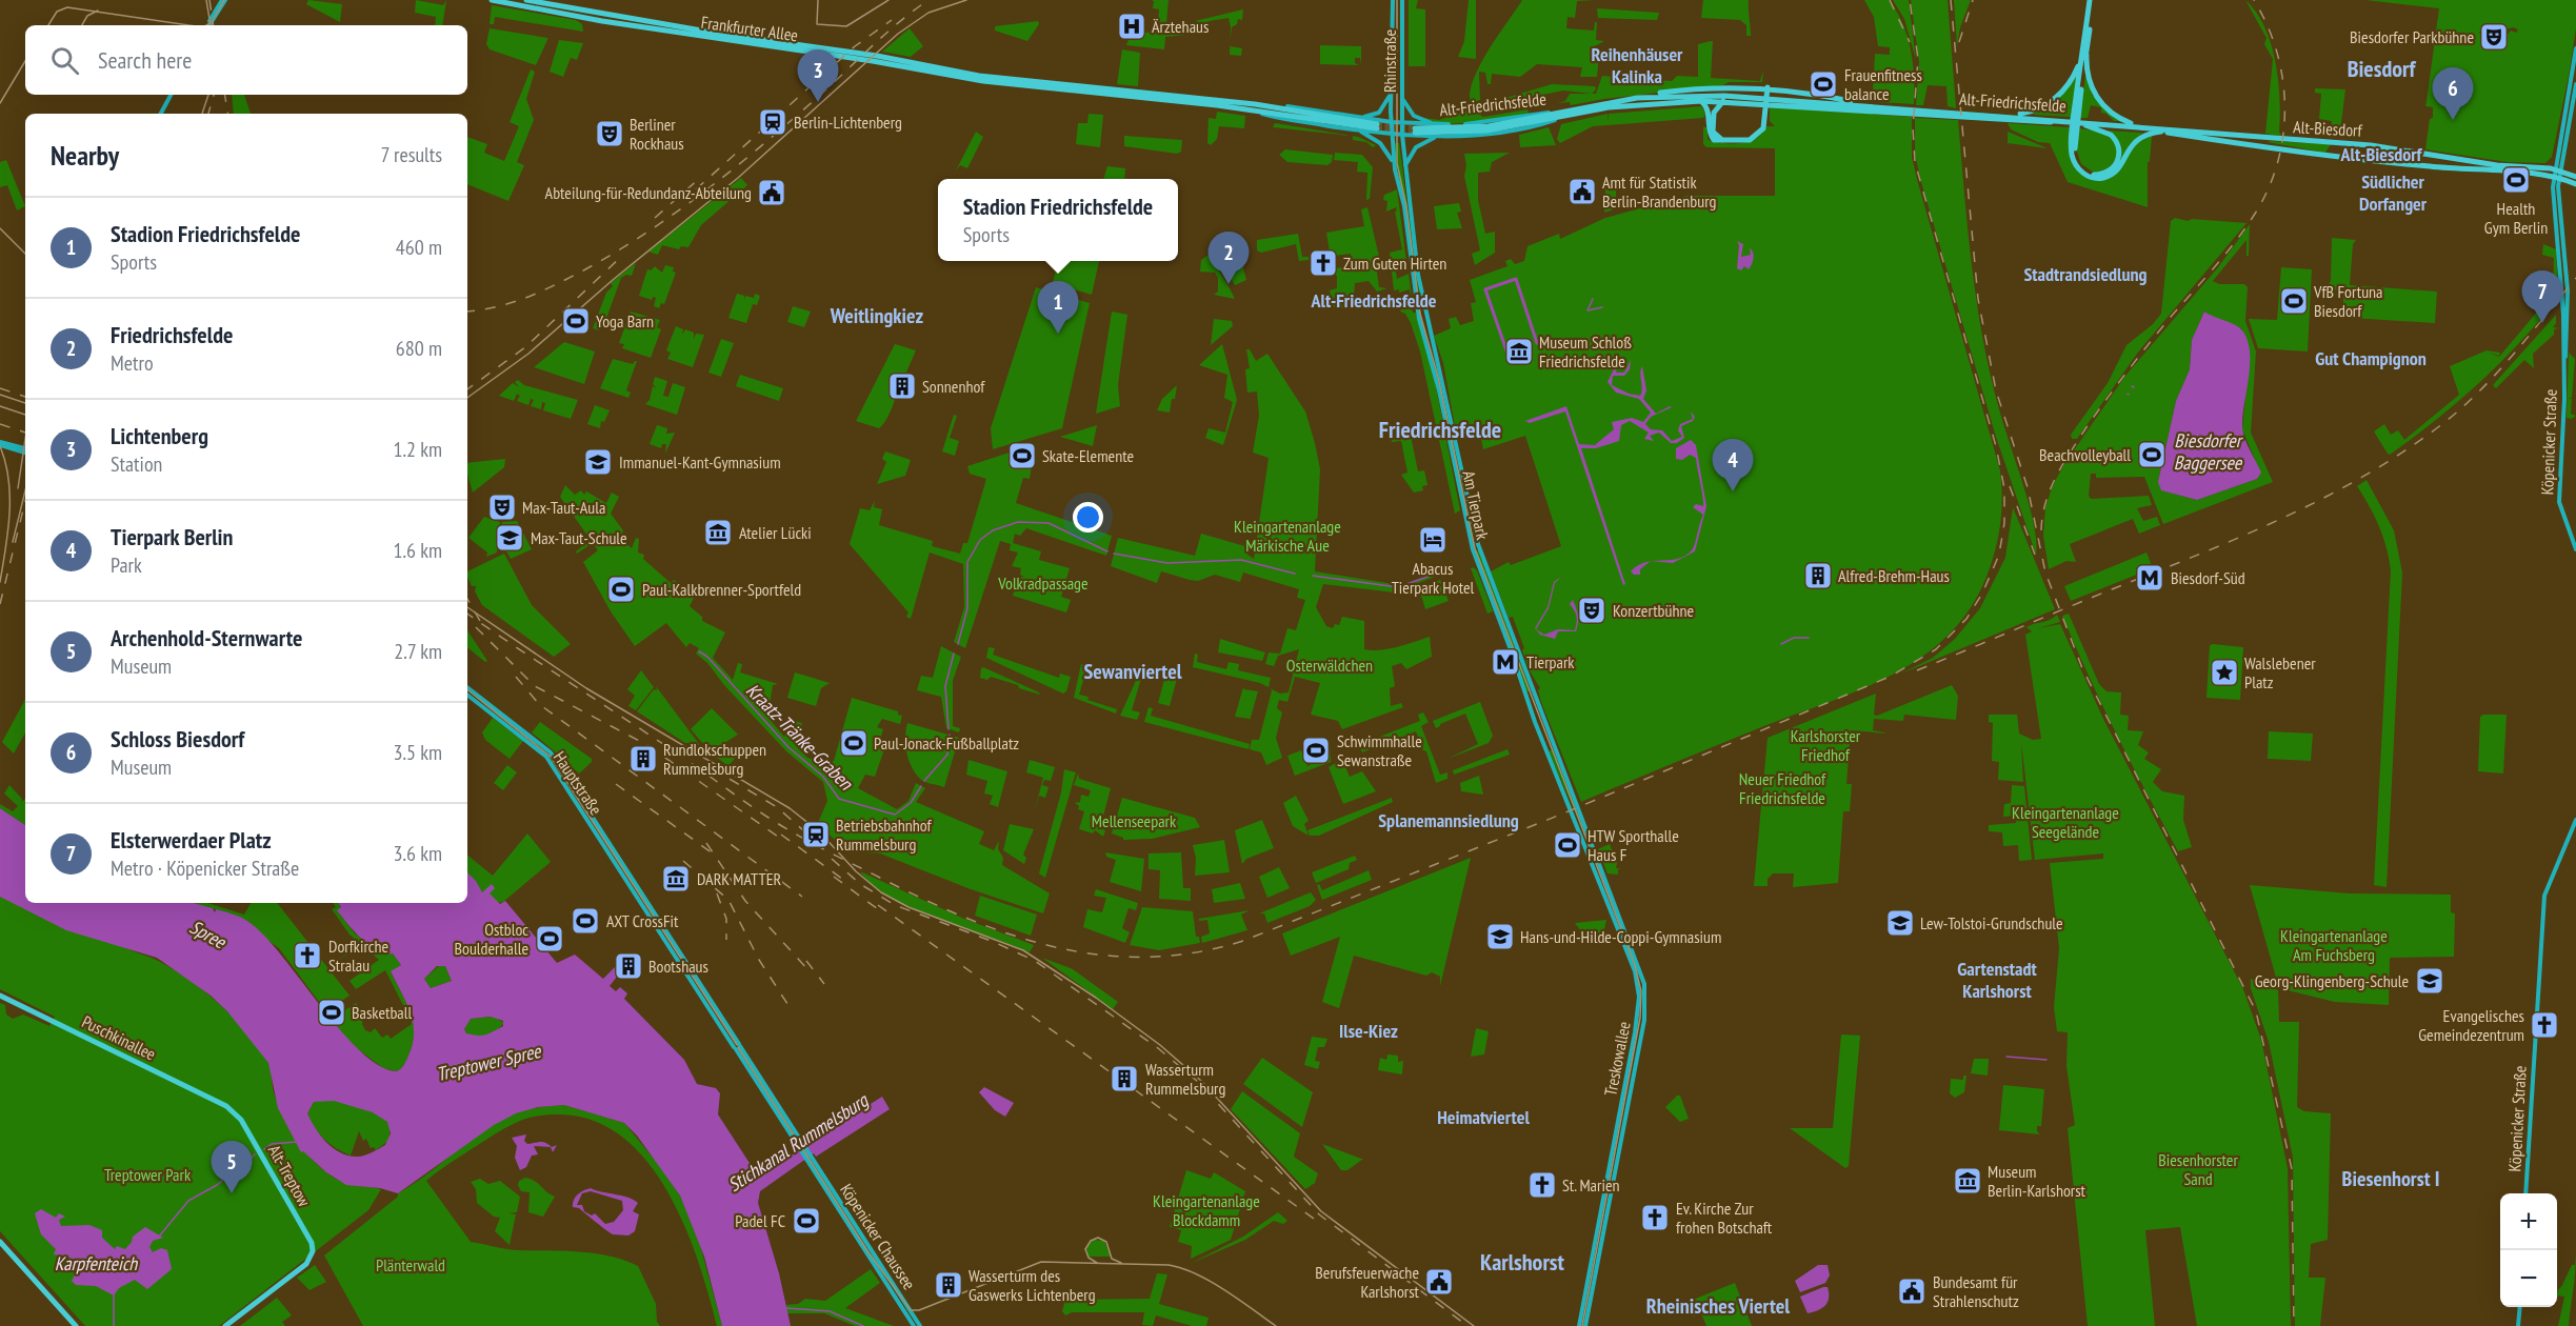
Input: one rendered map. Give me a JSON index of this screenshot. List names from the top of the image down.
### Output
{
  "streets": {
    "main road": [
      "Frankfurter Allee",
      "Rhinstraße",
      "Alt-Friedrichsfelde",
      "Alt-Biesdorf",
      "Köpenicker Straße",
      "Am Tierpark",
      "Hauptstraße",
      "Puschkinallee",
      "Treskowallee",
      "Alt-Treptow",
      "Köpenicker Chaussee"
    ]
  },
  "crossings": [
    ["Frankfurter Allee", "Alt-Friedrichsfelde"],
    ["Rhinstraße", "Alt-Friedrichsfelde"],
    ["Rhinstraße", "Am Tierpark"],
    ["Alt-Friedrichsfelde", "Alt-Biesdorf"],
    ["Alt-Friedrichsfelde", "Am Tierpark"],
    ["Alt-Biesdorf", "Köpenicker Straße"],
    ["Am Tierpark", "Treskowallee"],
    ["Puschkinallee", "Alt-Treptow"]
  ],
  "districts": [
    "Reihenhäuser Kalinka",
    "Biesdorf",
    "Alt-Biesdorf",
    "Südlicher Dorfanger",
    "Stadtrandsiedlung",
    "Alt-Friedrichsfelde",
    "Weitlingkiez",
    "Gut Champignon",
    "Friedrichsfelde",
    "Sewanviertel",
    "Splanemannsiedlung",
    "Gartenstadt Karlshorst",
    "Ilse-Kiez",
    "Heimatviertel",
    "Biesenhorst I",
    "Karlshorst",
    "Rheinisches Viertel"
  ],
  "water": [
    "Biesdorfer Baggersee",
    "Kraatz-Tränke-Graben",
    "Spree",
    "Treptower Spree",
    "Stichkanal Rummelsburg",
    "Karpfenteich"
  ],
  "parks": [
    "Kleingartenanlage Märkische Aue",
    "Volkradpassage",
    "Osterwäldchen",
    "Karlshorster Friedhof",
    "Neuer Friedhof Friedrichsfelde",
    "Kleingartenanlage Seegelände",
    "Mellenseepark",
    "Kleingartenanlage Am Fuchsberg",
    "Biesenhorster Sand",
    "Treptower Park",
    "Kleingartenanlage Blockdamm",
    "Plänterwald"
  ],
  "places": {
    "hospital": ["Ärztehaus"],
    "theatre": [
      "Biesdorfer Parkbühne",
      "Berliner Rockhaus",
      "Max-Taut-Aula",
      "Konzertbühne"
    ],
    "sports": [
      "Frauenfitness balance",
      "Health Gym Berlin",
      "VfB Fortuna Biesdorf",
      "Yoga Barn",
      "Beachvolleyball",
      "Skate-Elemente",
      "Paul-Kalkbrenner-Sportfeld",
      "Paul-Jonack-Fußballplatz",
      "Schwimmhalle Sewanstraße",
      "HTW Sporthalle Haus F",
      "AXT CrossFit",
      "Ostbloc Boulderhalle",
      "Basketball",
      "Padel FC"
    ],
    "station": ["Berlin-Lichtenberg", "Betriebsbahnhof Rummelsburg"],
    "public building": [
      "Amt für Statistik Berlin-Brandenburg",
      "Abteilung-für-Redundanz-Abteilung",
      "Berufsfeuerwache Karlshorst",
      "Bundesamt für Strahlenschutz"
    ],
    "church": [
      "Zum Guten Hirten",
      "Dorfkirche Stralau",
      "Evangelisches Gemeindezentrum",
      "St. Marien",
      "Ev. Kirche Zur frohen Botschaft"
    ],
    "museum": [
      "Museum Schloß Friedrichsfelde",
      "Atelier Lücki",
      "DARK MATTER",
      "Museum Berlin-Karlshorst"
    ],
    "building": [
      "Sonnenhof",
      "Alfred-Brehm-Haus",
      "Rundlokschuppen Rummelsburg",
      "Bootshaus",
      "Wasserturm Rummelsburg",
      "Wasserturm des Gaswerks Lichtenberg"
    ],
    "school or university": [
      "Immanuel-Kant-Gymnasium",
      "Max-Taut-Schule",
      "Lew-Tolstoi-Grundschule",
      "Hans-und-Hilde-Coppi-Gymnasium",
      "Georg-Klingenberg-Schule"
    ],
    "hotel": ["Abacus Tierpark Hotel"],
    "metro station": ["Biesdorf-Süd", "Tierpark"],
    "place": ["Walslebener Platz"]
  },
  "page": {
    "search": "Search here",
    "pins": [
      "3",
      "6",
      "2",
      "7",
      "1",
      "4",
      "5"
    ],
    "heading": ["Nearby", "7 results"],
    "popup": ["Stadion Friedrichsfelde", "Sports"],
    "list": [
      {
        "mark": "1",
        "name": "Stadion Friedrichsfelde",
        "note": "Sports",
        "value": "460 m"
      },
      {
        "mark": "2",
        "name": "Friedrichsfelde",
        "note": "Metro",
        "value": "680 m"
      },
      {
        "mark": "3",
        "name": "Lichtenberg",
        "note": "Station",
        "value": "1.2 km"
      },
      {
        "mark": "4",
        "name": "Tierpark Berlin",
        "note": "Park",
        "value": "1.6 km"
      },
      {
        "mark": "5",
        "name": "Archenhold-Sternwarte",
        "note": "Museum",
        "value": "2.7 km"
      },
      {
        "mark": "6",
        "name": "Schloss Biesdorf",
        "note": "Museum",
        "value": "3.5 km"
      },
      {
        "mark": "7",
        "name": "Elsterwerdaer Platz",
        "note": "Metro · Köpenicker Straße",
        "value": "3.6 km"
      }
    ],
    "map_buttons": ["+", "−"]
  }
}
